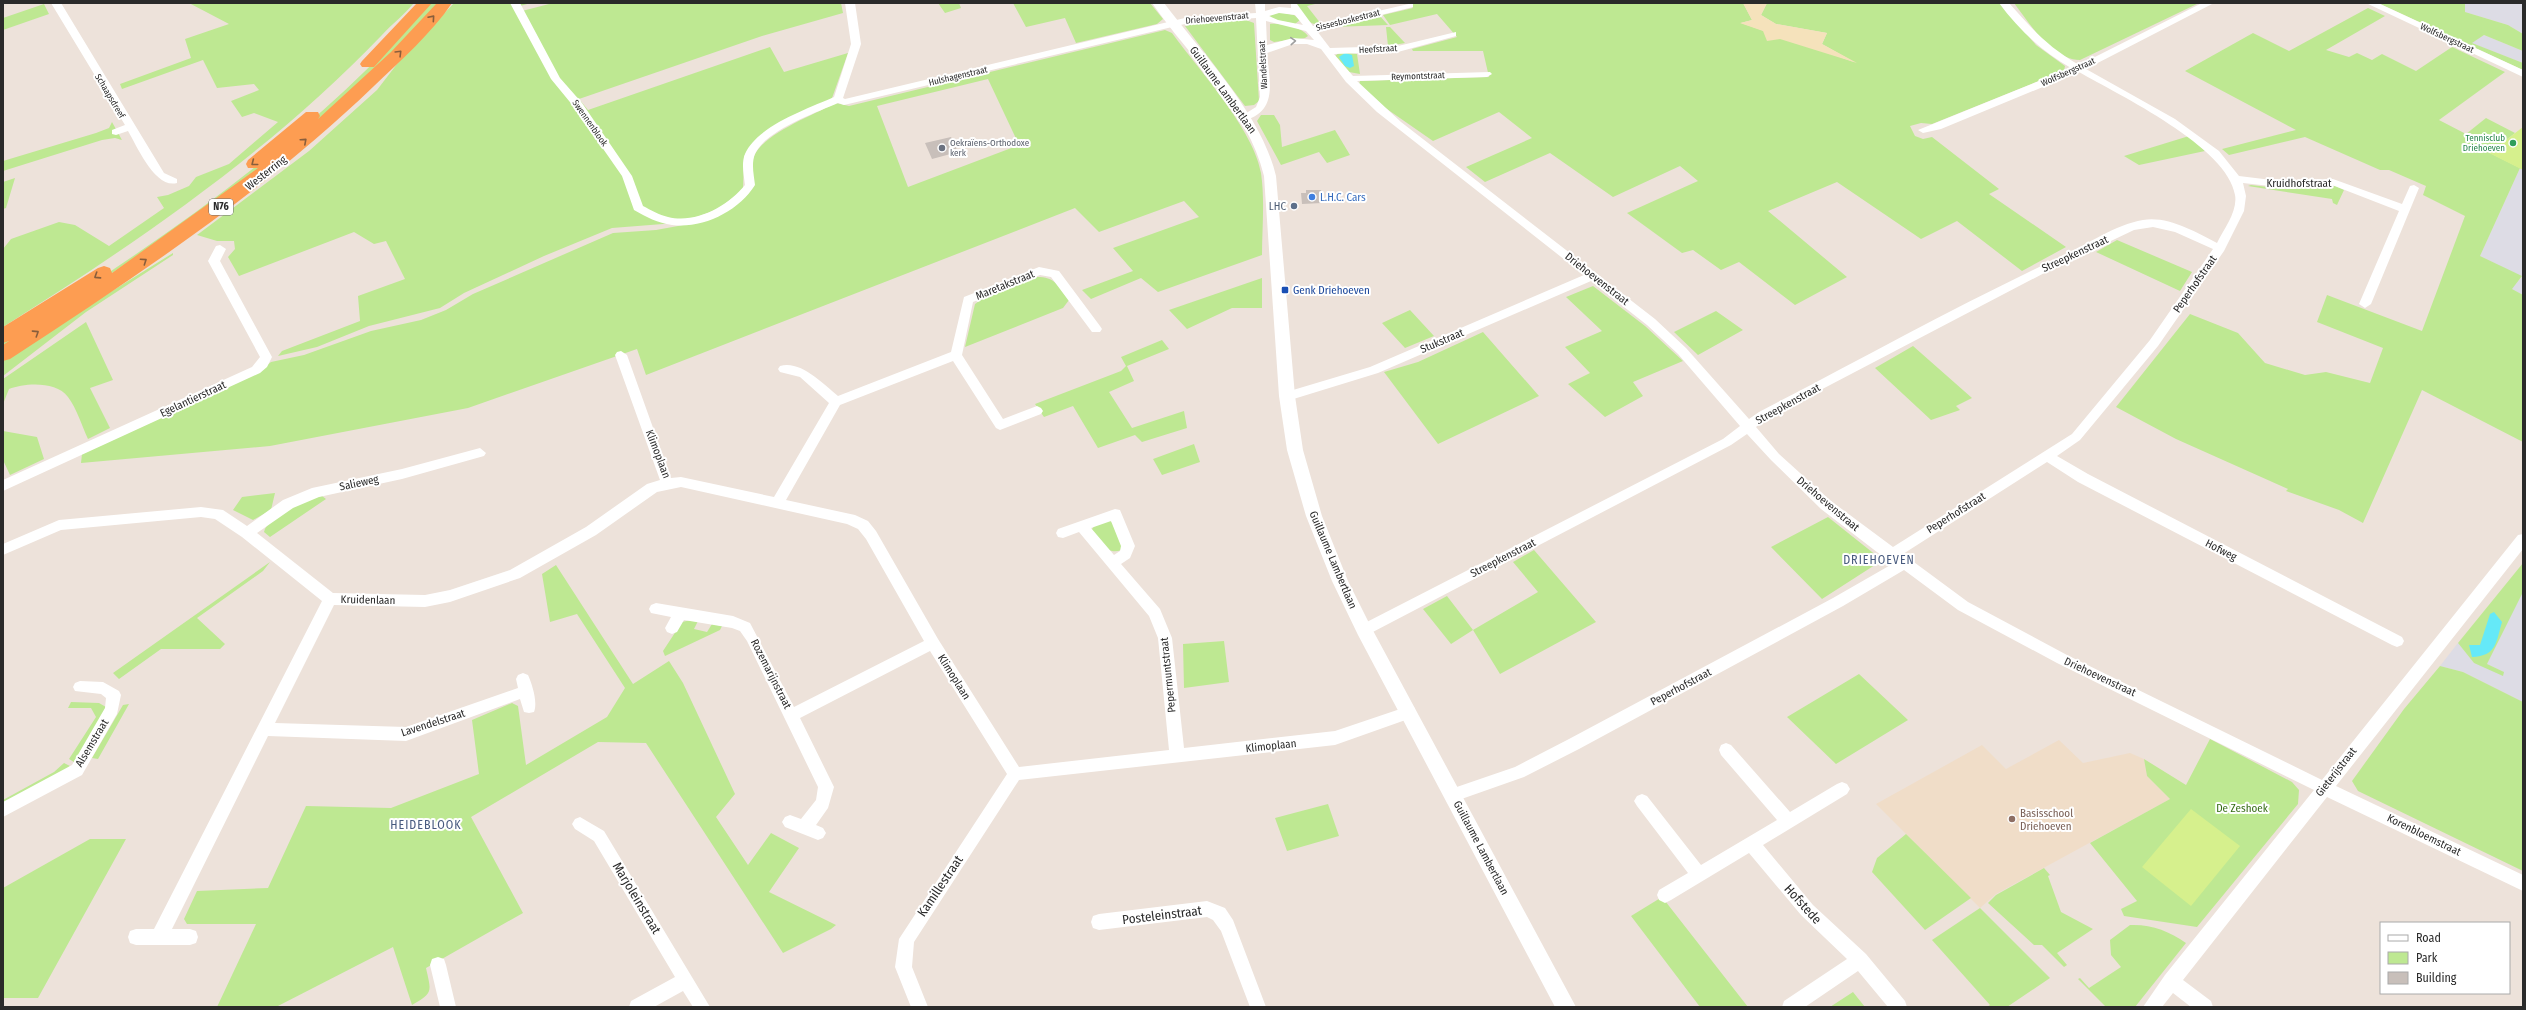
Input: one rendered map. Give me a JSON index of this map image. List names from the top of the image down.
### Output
{
  "streets": {
    "highway": ["Westerring", "N76"],
    "street": [
      "Driehoevenstraat",
      "Sissesboskestraat",
      "Wolfsbergstraat",
      "Heefstraat",
      "Wandelstraat",
      "Hulshagenstraat",
      "Reymontstraat",
      "Guillaume Lambertlaan",
      "Schaapsdreef",
      "Swennenblook",
      "Kruidhofstraat",
      "Streepkenstraat",
      "Peperhofstraat",
      "Maretakstraat",
      "Stukstraat",
      "Egelantierstraat",
      "Klimoplaan",
      "Salieweg",
      "Hofweg",
      "Kruidenlaan",
      "Rozemarijnstraat",
      "Pepermuntstraat",
      "Lavendelstraat",
      "Alsemstraat",
      "Gieterijstraat",
      "Korenbloemstraat",
      "Kamillestraat",
      "Marjoleinstraat",
      "Hofstede",
      "Posteleinstraat"
    ]
  },
  "crossings": [
    ["Driehoevenstraat", "Sissesboskestraat"],
    ["Driehoevenstraat", "Heefstraat"],
    ["Driehoevenstraat", "Wandelstraat"],
    ["Driehoevenstraat", "Hulshagenstraat"],
    ["Driehoevenstraat", "Reymontstraat"],
    ["Driehoevenstraat", "Guillaume Lambertlaan"],
    ["Driehoevenstraat", "Streepkenstraat"],
    ["Driehoevenstraat", "Peperhofstraat"],
    ["Driehoevenstraat", "Stukstraat"],
    ["Driehoevenstraat", "Gieterijstraat"],
    ["Driehoevenstraat", "Korenbloemstraat"],
    ["Wolfsbergstraat", "Peperhofstraat"],
    ["Wandelstraat", "Guillaume Lambertlaan"],
    ["Hulshagenstraat", "Guillaume Lambertlaan"],
    ["Hulshagenstraat", "Swennenblook"],
    ["Guillaume Lambertlaan", "Streepkenstraat"],
    ["Guillaume Lambertlaan", "Peperhofstraat"],
    ["Guillaume Lambertlaan", "Stukstraat"],
    ["Guillaume Lambertlaan", "Klimoplaan"],
    ["Kruidhofstraat", "Peperhofstraat"],
    ["Streepkenstraat", "Peperhofstraat"],
    ["Peperhofstraat", "Hofweg"],
    ["Klimoplaan", "Kruidenlaan"],
    ["Klimoplaan", "Rozemarijnstraat"],
    ["Klimoplaan", "Pepermuntstraat"],
    ["Klimoplaan", "Kamillestraat"],
    ["Salieweg", "Kruidenlaan"],
    ["Gieterijstraat", "Korenbloemstraat"]
  ],
  "districts": ["DRIEHOEVEN", "HEIDEBLOOK"],
  "parks": ["De Zeshoek"],
  "places": {
    "other": [
      "Tennisclub Driehoeven",
      "Oekraïens-Orthodoxe kerk",
      "L.H.C. Cars",
      "LHC",
      "Basisschool Driehoeven"
    ],
    "transit": ["Genk Driehoeven"]
  },
  "legend": ["Road", "Park", "Building"]
}
